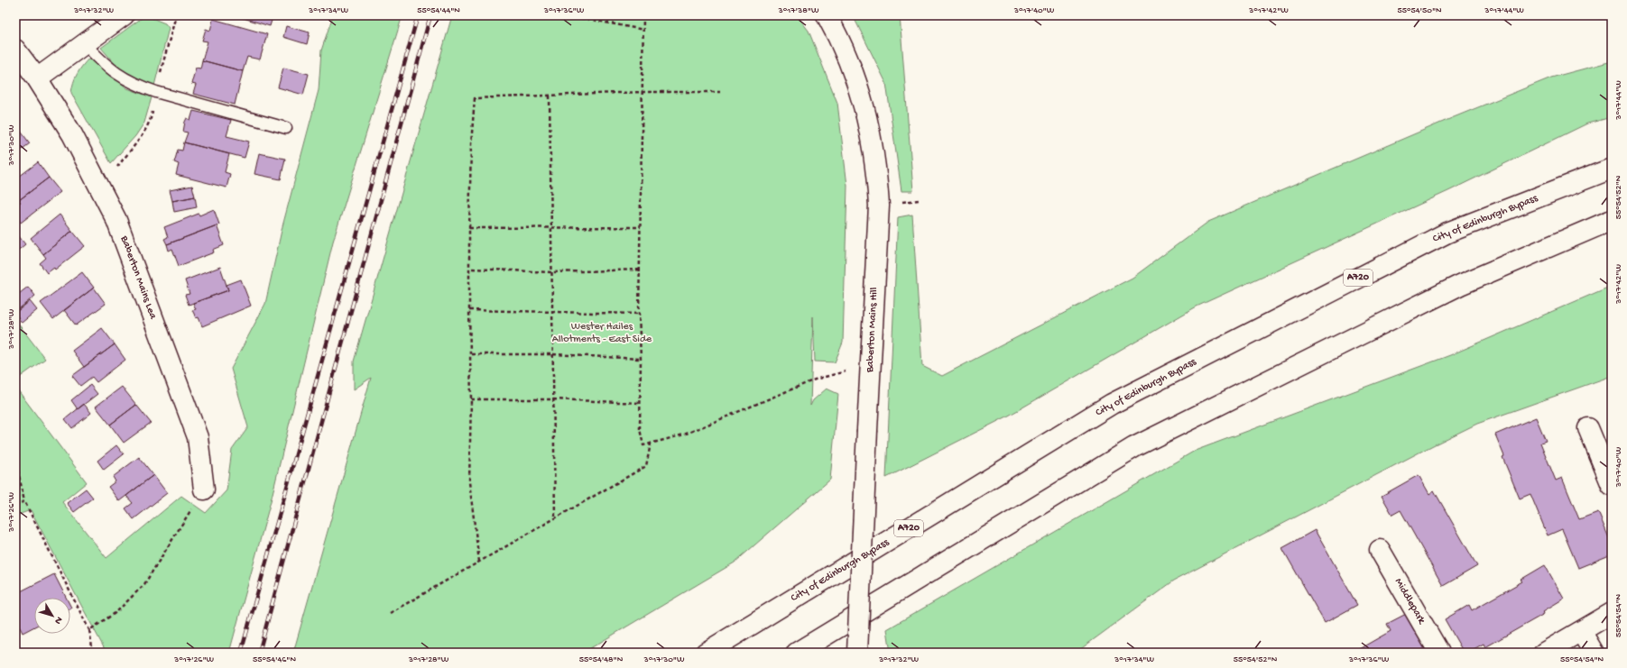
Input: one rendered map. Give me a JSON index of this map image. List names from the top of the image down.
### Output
{
  "streets": {
    "main road": [
      "City of Edinburgh Bypass",
      "Baberton Mains Lea",
      "A720",
      "Baberton Mains Hill",
      "Middlepark"
    ]
  },
  "parks": ["Wester Hailes Allotments - East Side"],
  "north": "bottom right",
  "coordinates": [
    "3°17'32\"W",
    "3°17'34\"W",
    "55°54'44\"N",
    "3°17'36\"W",
    "3°17'38\"W",
    "3°17'40\"W",
    "3°17'42\"W",
    "55°54'50\"N",
    "3°17'44\"W",
    "3°17'30\"W",
    "55°54'52\"N",
    "3°17'28\"W",
    "3°17'26\"W",
    "55°54'54\"N",
    "55°54'46\"N",
    "55°54'48\"N"
  ]
}
